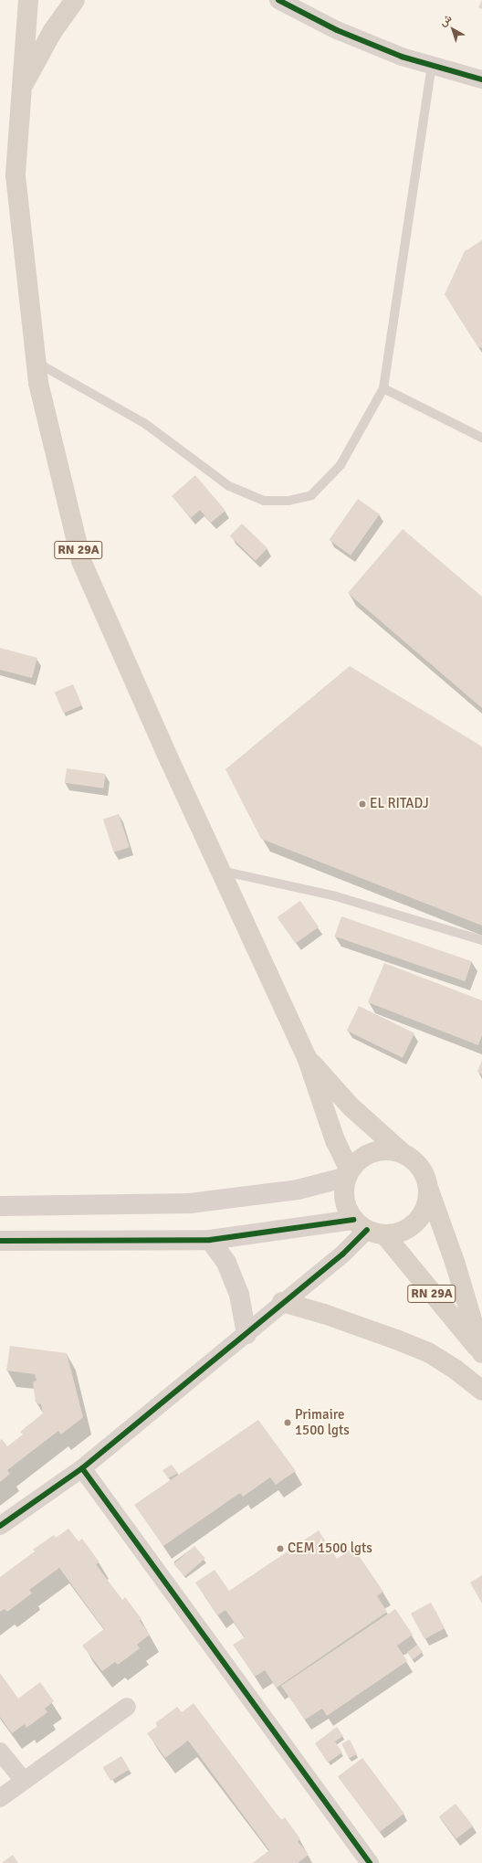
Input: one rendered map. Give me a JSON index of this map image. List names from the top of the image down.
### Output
{
  "streets": {
    "main road": ["RN 29A"]
  },
  "places": ["EL RITADJ", "Primaire 1500 lgts", "CEM 1500 lgts"],
  "north": "top left"
}
